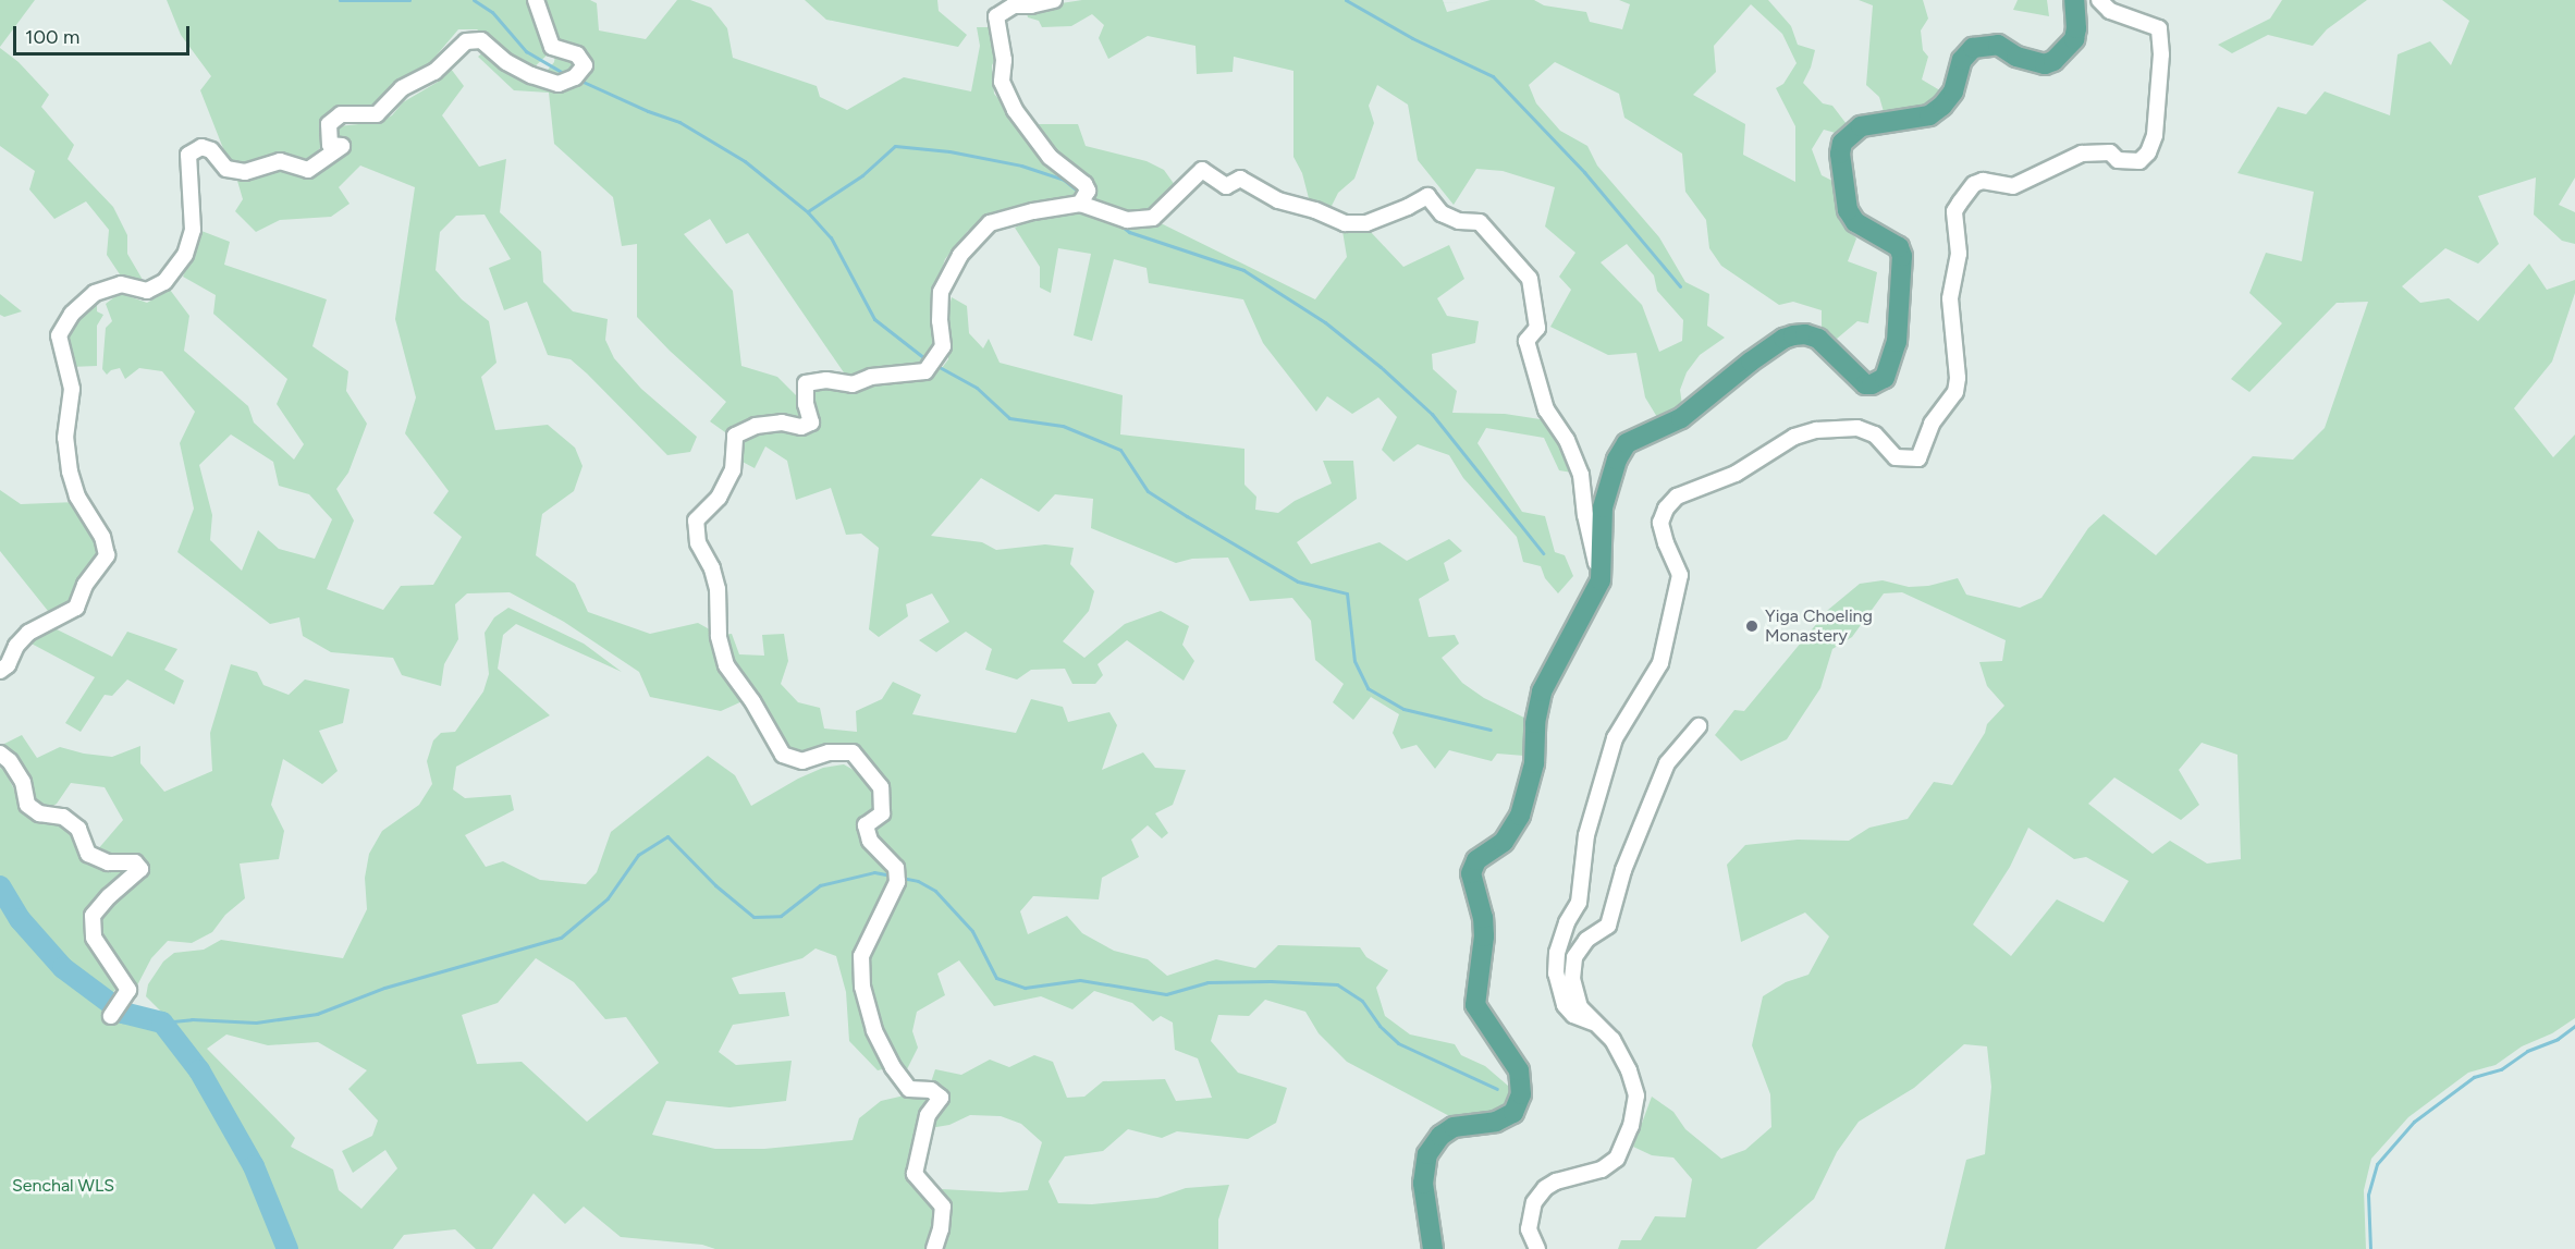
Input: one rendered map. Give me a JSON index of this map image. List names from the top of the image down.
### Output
{
  "parks": ["Senchal WLS"],
  "places": ["Yiga Choeling Monastery"],
  "scale_bar": "100 m"
}
